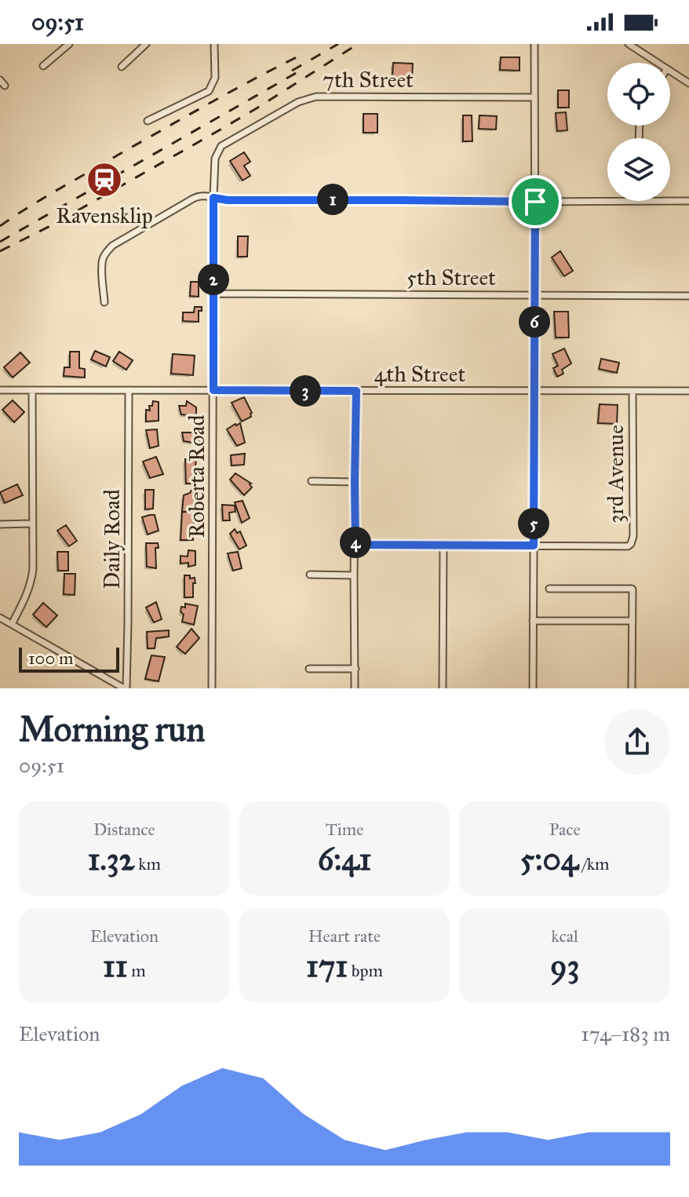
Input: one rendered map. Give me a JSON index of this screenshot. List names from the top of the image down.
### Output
{
  "streets": {
    "street": [
      "7th Street",
      "5th Street",
      "4th Street",
      "3rd Avenue",
      "Roberta Road",
      "Daily Road"
    ]
  },
  "crossings": [
    ["7th Street", "Roberta Road"],
    ["5th Street", "Roberta Road"],
    ["4th Street", "3rd Avenue"],
    ["4th Street", "Roberta Road"],
    ["4th Street", "Daily Road"]
  ],
  "places": {
    "station": ["Ravensklip"]
  },
  "scale_bar": "100 m",
  "page": {
    "status": "09:51",
    "pins": [
      "1",
      "2",
      "6",
      "3",
      "5",
      "4"
    ],
    "scale": "100 m",
    "heading": ["Morning run", "09:51"],
    "stats": [
      ["Distance", "1.32 km"],
      ["Time", "6:41"],
      ["Pace", "5:04 /km"],
      ["Elevation", "11 m"],
      ["Heart rate", "171 bpm"],
      ["kcal", "93"]
    ],
    "chart": ["Elevation", "174–183 m"]
  }
}
